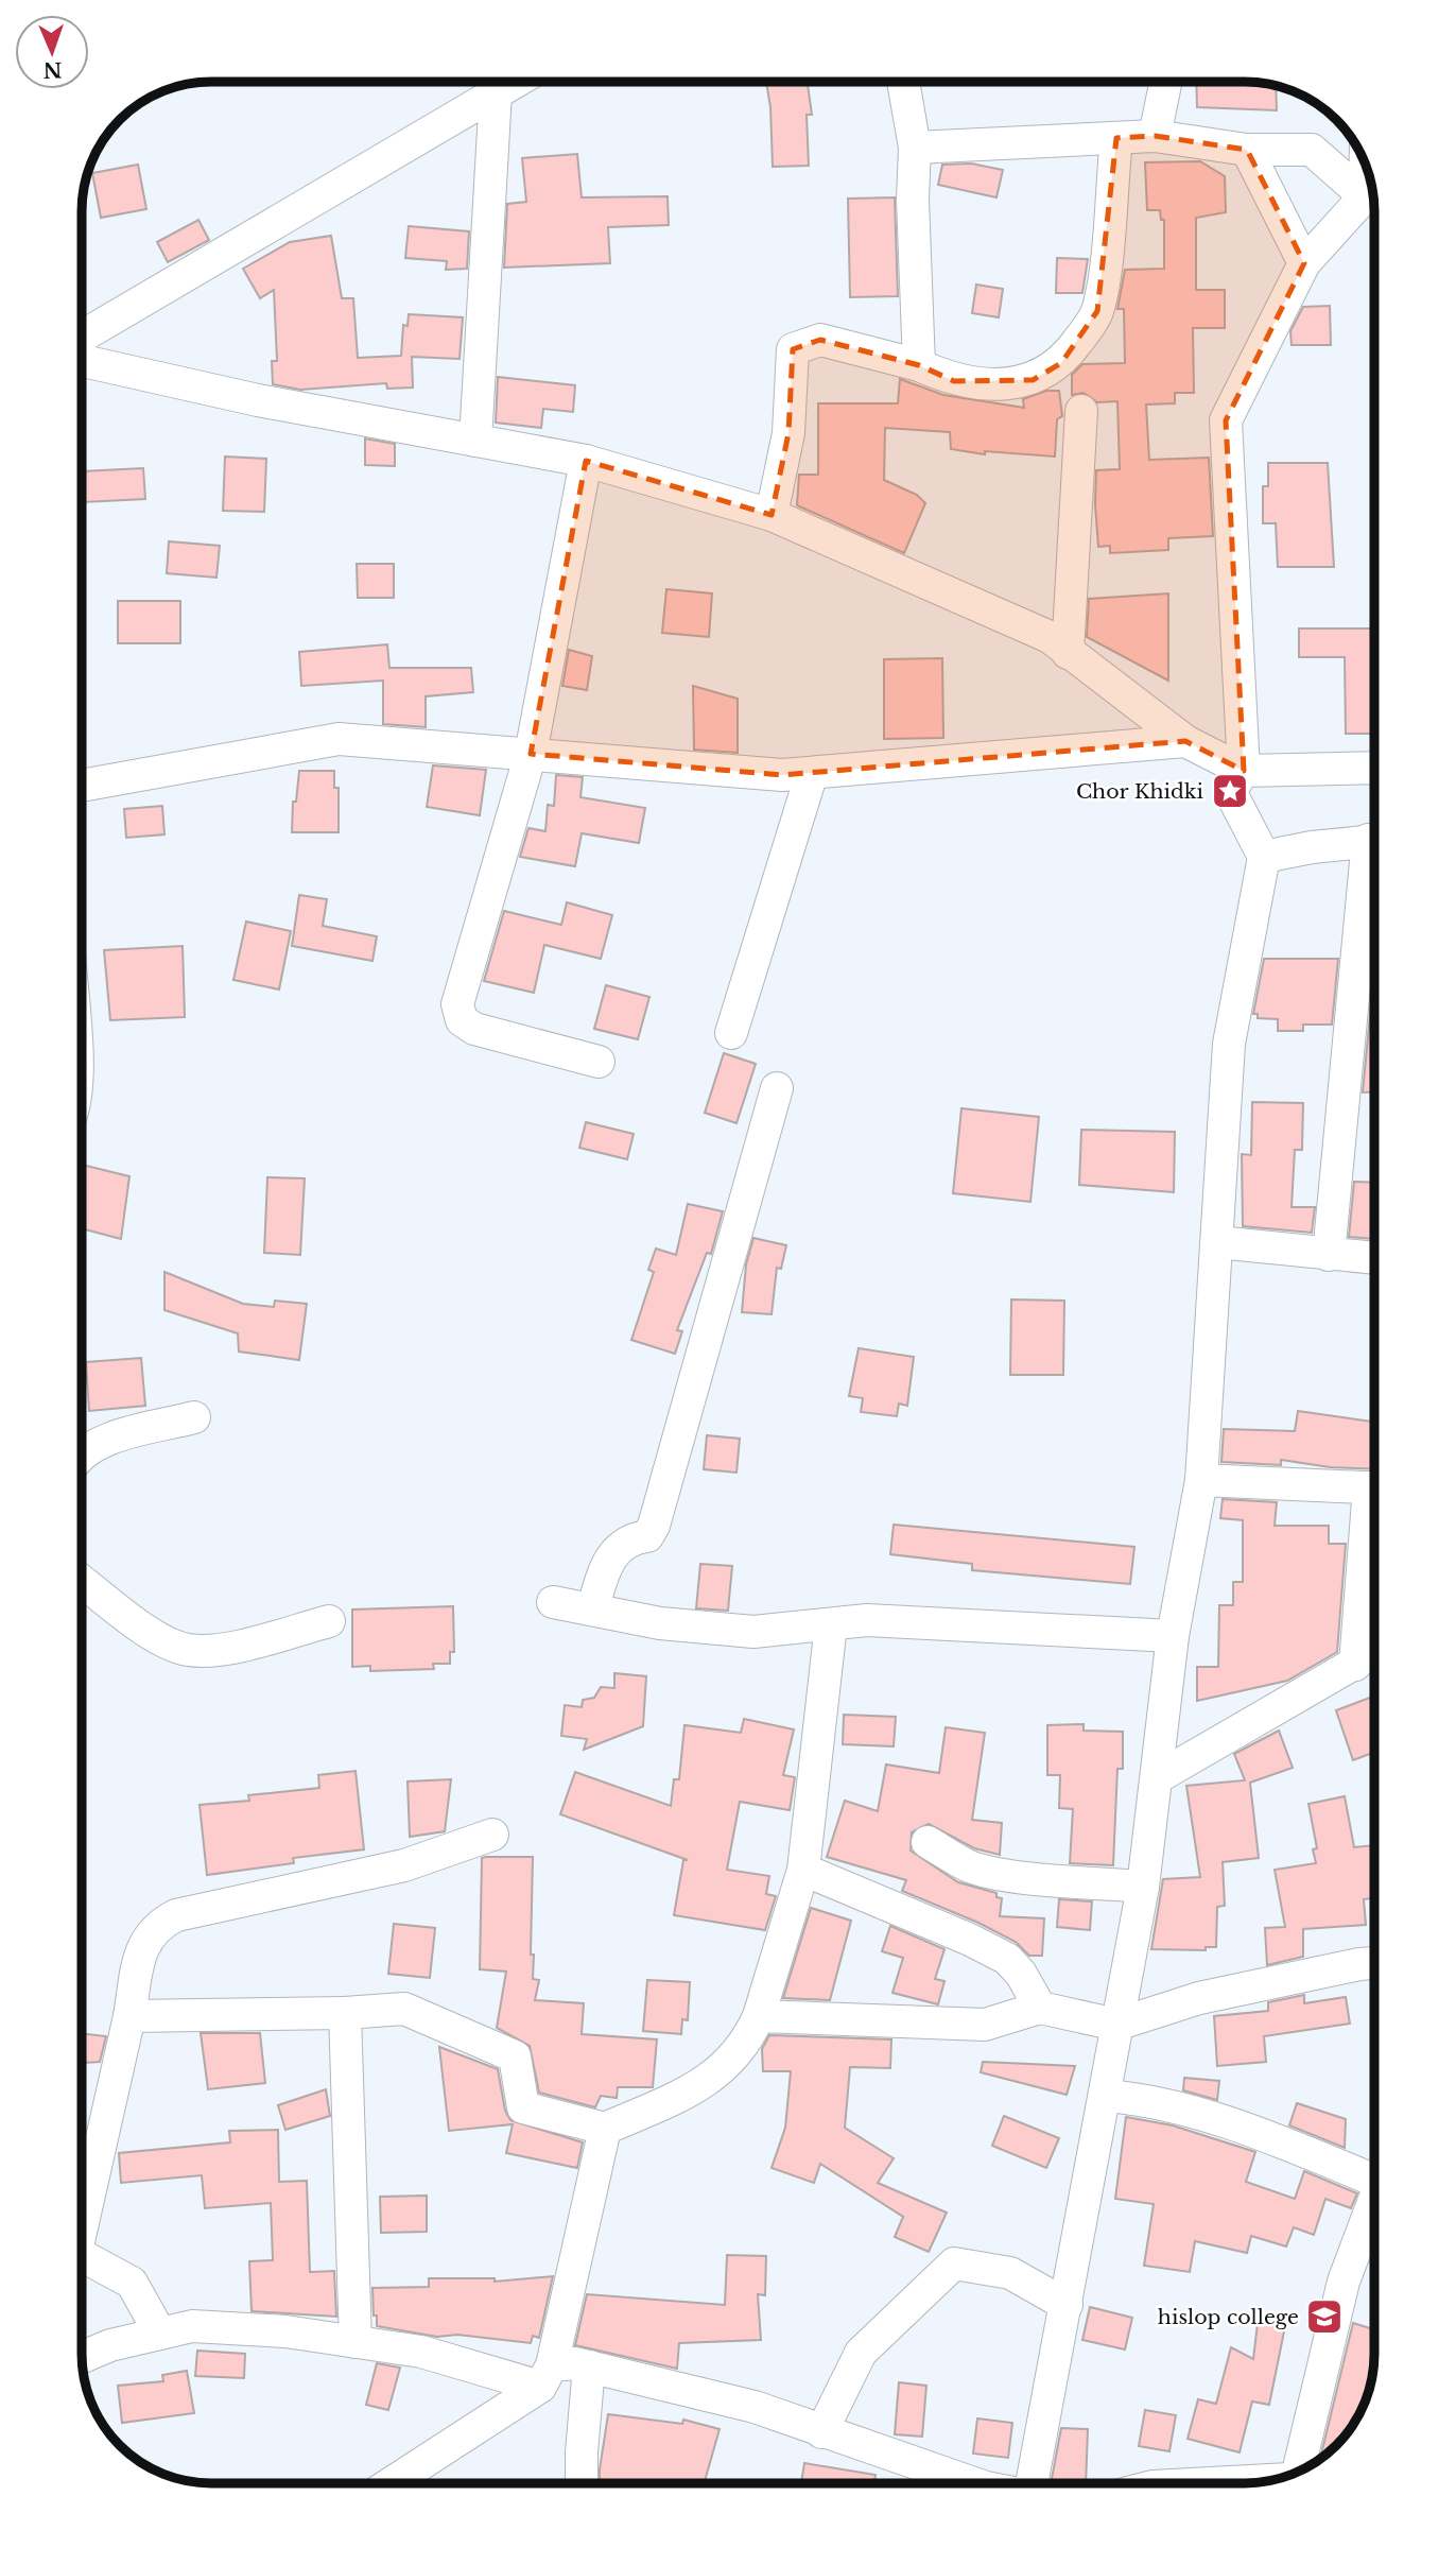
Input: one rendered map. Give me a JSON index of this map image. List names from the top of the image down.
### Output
{
  "places": {
    "place": ["Chor Khidki"],
    "school or university": ["hislop college"]
  },
  "north": "bottom"
}
